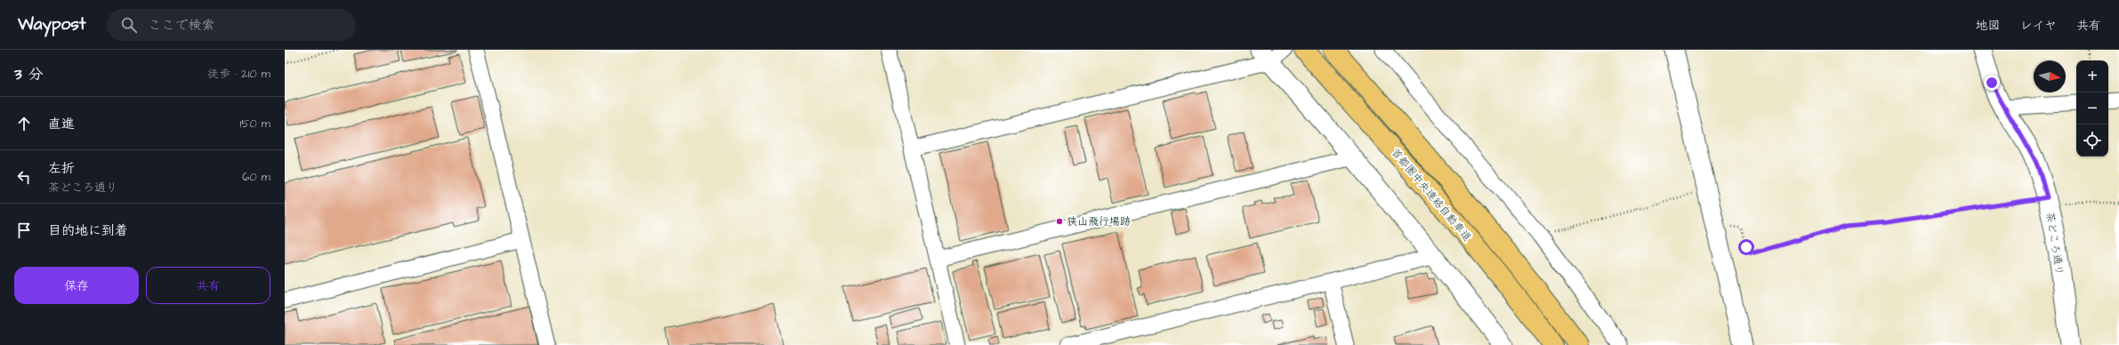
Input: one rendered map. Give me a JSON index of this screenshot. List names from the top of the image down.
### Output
{
  "streets": {
    "highway": ["首都圏中央連絡自動車道"],
    "street": ["茶どころ通り"]
  },
  "places": ["狭山飛行場跡"],
  "north": "right",
  "page": {
    "header": "Waypost",
    "search": "ここで検索",
    "nav": ["地図", "レイヤ", "共有"],
    "heading": ["3 分", "徒歩 · 210 m"],
    "map_buttons": ["+", "−"],
    "list": [
      ["直進", "150 m"],
      ["左折", "茶どころ通り", "60 m"],
      "目的地に到着"
    ],
    "buttons": ["保存", "共有"]
  }
}
